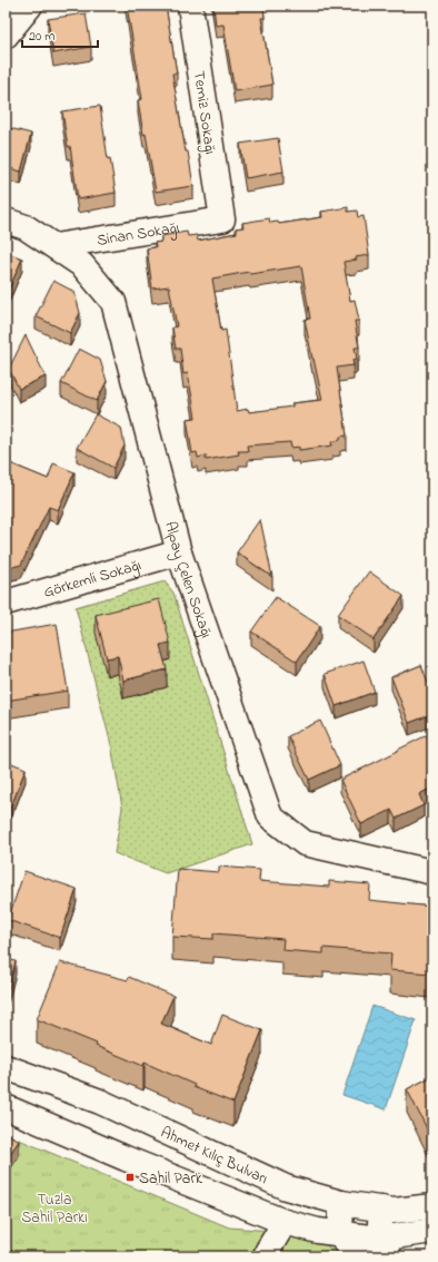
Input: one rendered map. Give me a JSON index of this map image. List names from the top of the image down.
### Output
{
  "streets": {
    "street": [
      "Temiz Sokağı",
      "Sinan Sokağı",
      "Görkemli Sokağı",
      "Alpay Çelen Sokağı",
      "Ahmet Kılıç Bulvarı"
    ]
  },
  "crossings": [
    ["Temiz Sokağı", "Sinan Sokağı"],
    ["Sinan Sokağı", "Alpay Çelen Sokağı"],
    ["Görkemli Sokağı", "Alpay Çelen Sokağı"]
  ],
  "parks": ["Tuzla Sahil Parkı"],
  "places": {
    "transit": ["Sahil Park"]
  },
  "scale_bar": "20 m"
}
